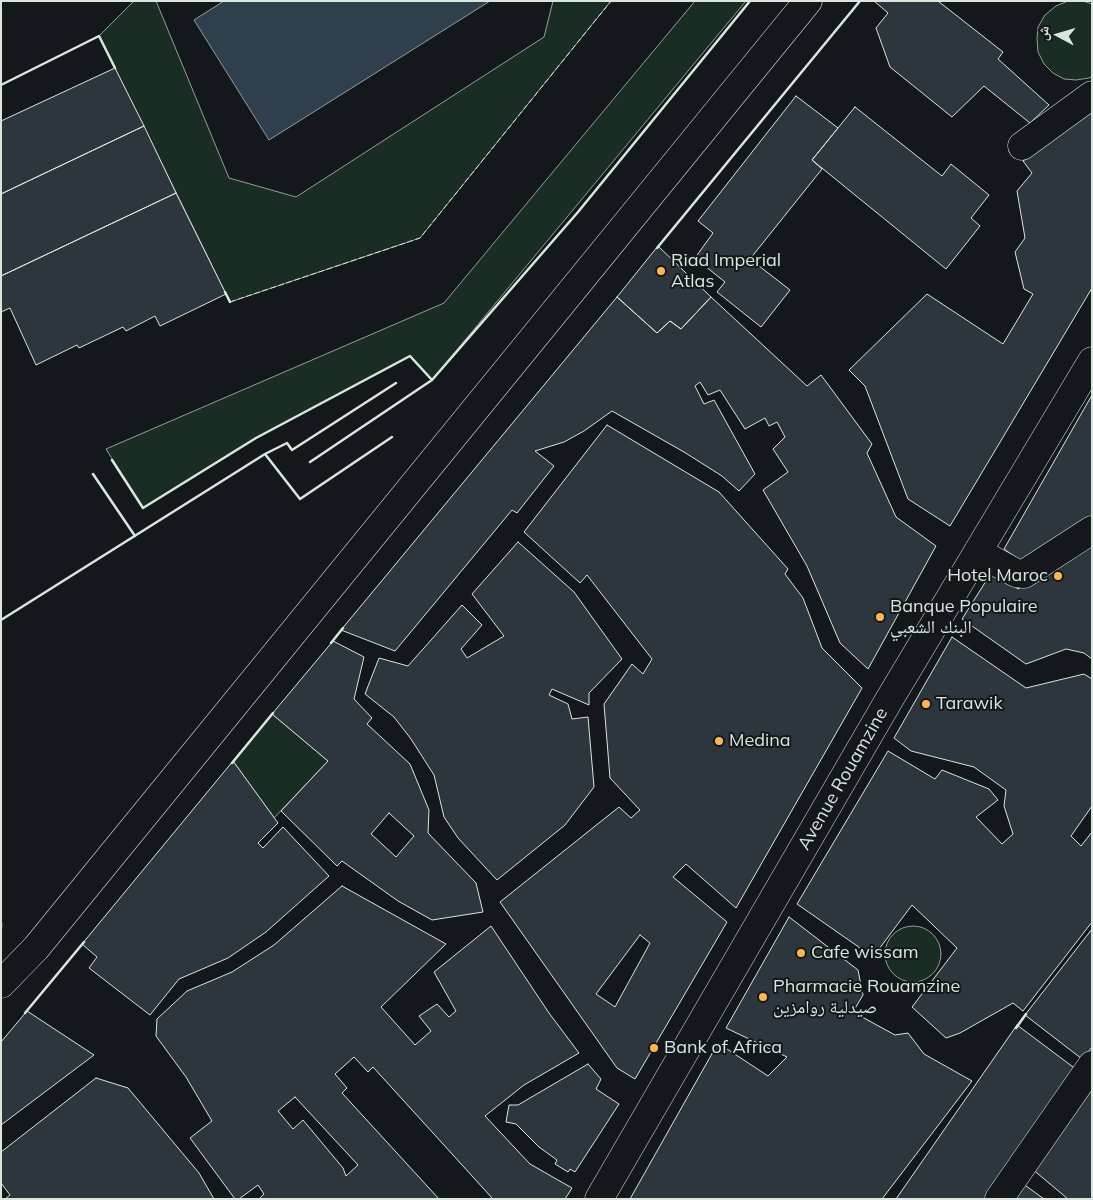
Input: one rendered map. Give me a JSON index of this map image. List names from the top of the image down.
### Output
{
  "streets": {
    "main road": ["Avenue Rouamzine"]
  },
  "places": [
    "Riad Imperial Atlas",
    "Hotel Maroc",
    "Banque Populaire البنك الشعبي",
    "Tarawik",
    "Medina",
    "Cafe wissam",
    "Pharmacie Rouamzine صيدلية روامزين",
    "Bank of Africa"
  ],
  "north": "left"
}
